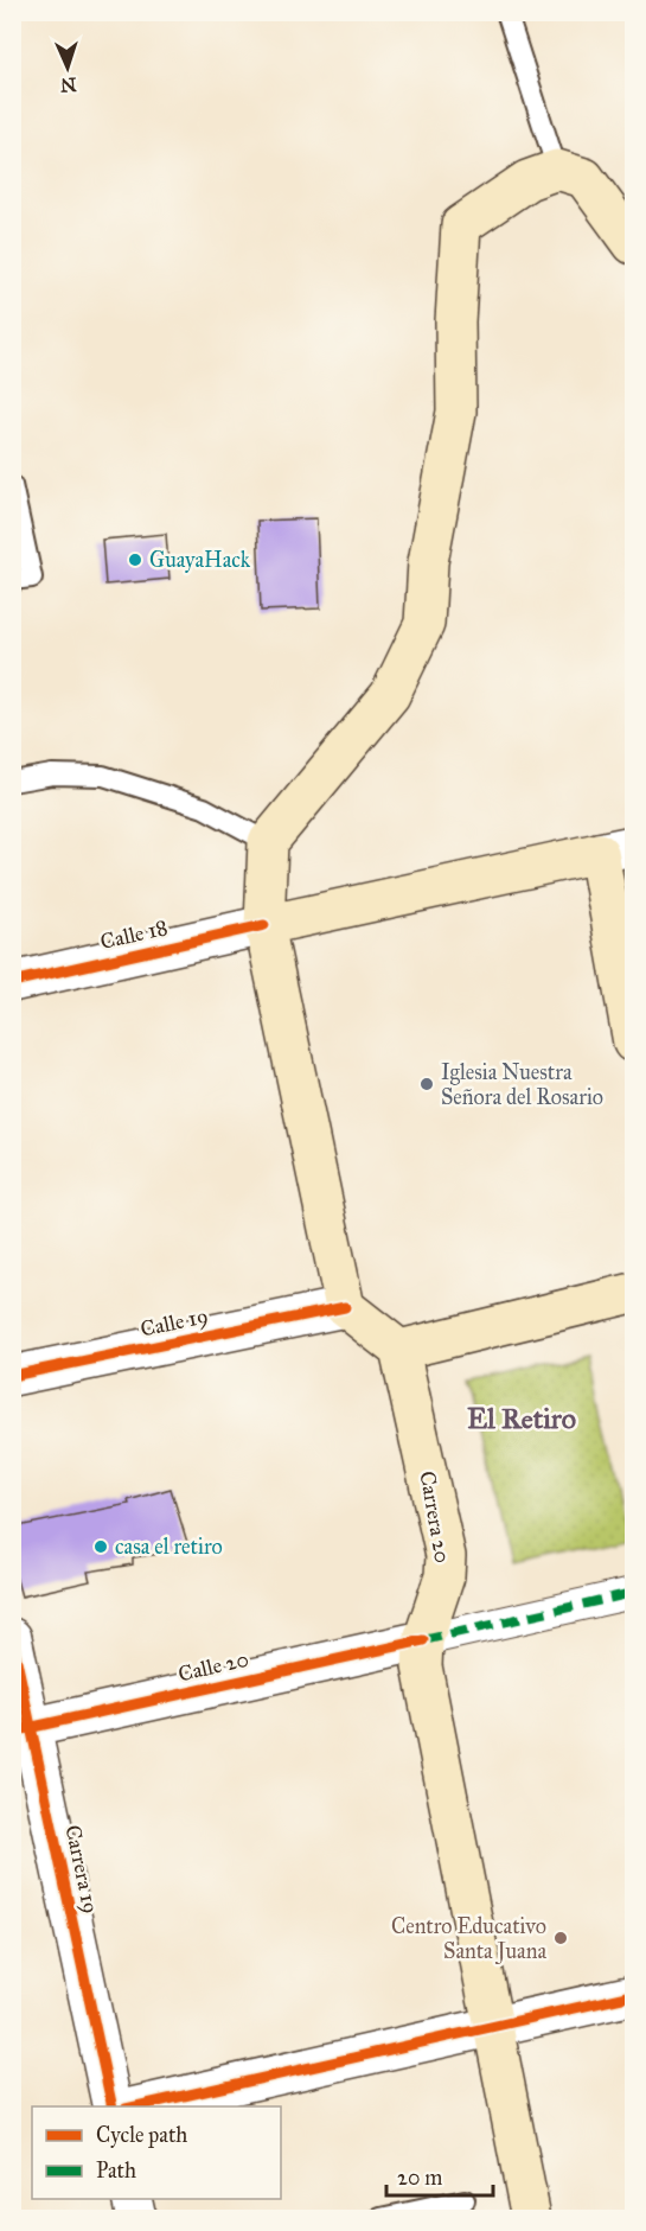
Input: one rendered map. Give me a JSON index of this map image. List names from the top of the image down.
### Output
{
  "streets": {
    "main road": ["Calle 18", "Carrera 20"],
    "street": ["Calle 19", "Calle 20", "Carrera 19"]
  },
  "crossings": [
    ["Carrera 20", "Calle 20"],
    ["Calle 20", "Carrera 19"]
  ],
  "districts": ["El Retiro"],
  "places": [
    "GuayaHack",
    "Iglesia Nuestra Señora del Rosario",
    "casa el retiro",
    "Centro Educativo Santa Juana"
  ],
  "legend": ["Cycle path", "Path"],
  "scale_bar": "20 m",
  "north": "bottom"
}
